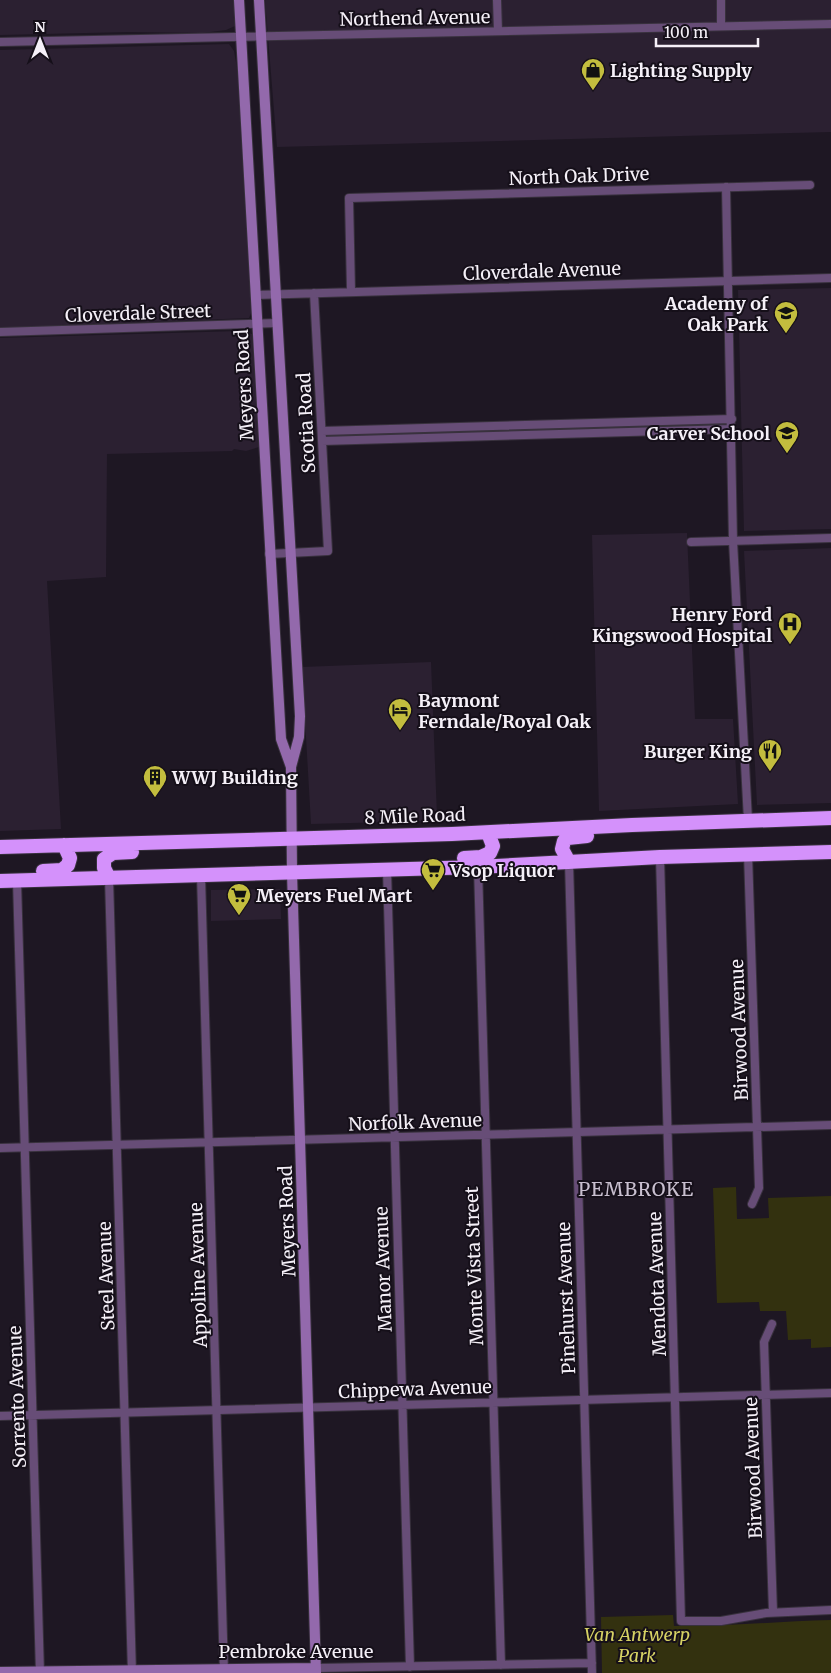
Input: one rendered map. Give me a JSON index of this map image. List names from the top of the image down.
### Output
{
  "streets": {
    "highway": ["8 Mile Road"],
    "street": [
      "Northend Avenue",
      "North Oak Drive",
      "Cloverdale Avenue",
      "Cloverdale Street",
      "Meyers Road",
      "Scotia Road",
      "Birwood Avenue",
      "Norfolk Avenue",
      "Monte Vista Street",
      "Manor Avenue",
      "Appoline Avenue",
      "Steel Avenue",
      "Mendota Avenue",
      "Pinehurst Avenue",
      "Chippewa Avenue",
      "Sorrento Avenue",
      "Pembroke Avenue"
    ]
  },
  "crossings": [
    ["Northend Avenue", "Meyers Road"],
    ["North Oak Drive", "Cloverdale Avenue"],
    ["Cloverdale Avenue", "Meyers Road"],
    ["Cloverdale Avenue", "Scotia Road"],
    ["Cloverdale Street", "Meyers Road"],
    ["Meyers Road", "Scotia Road"],
    ["Meyers Road", "8 Mile Road"],
    ["Meyers Road", "Norfolk Avenue"],
    ["Meyers Road", "Chippewa Avenue"],
    ["Meyers Road", "Pembroke Avenue"],
    ["Birwood Avenue", "Norfolk Avenue"],
    ["Birwood Avenue", "Mendota Avenue"],
    ["Birwood Avenue", "Chippewa Avenue"],
    ["Norfolk Avenue", "Monte Vista Street"],
    ["Norfolk Avenue", "Manor Avenue"],
    ["Norfolk Avenue", "Appoline Avenue"],
    ["Norfolk Avenue", "Steel Avenue"],
    ["Norfolk Avenue", "Mendota Avenue"],
    ["Norfolk Avenue", "Pinehurst Avenue"],
    ["Norfolk Avenue", "Sorrento Avenue"],
    ["Monte Vista Street", "Chippewa Avenue"],
    ["Monte Vista Street", "Pembroke Avenue"],
    ["Manor Avenue", "Chippewa Avenue"],
    ["Manor Avenue", "Pembroke Avenue"],
    ["Appoline Avenue", "Chippewa Avenue"],
    ["Appoline Avenue", "Pembroke Avenue"],
    ["Steel Avenue", "Chippewa Avenue"],
    ["Steel Avenue", "Pembroke Avenue"],
    ["Mendota Avenue", "Chippewa Avenue"],
    ["Pinehurst Avenue", "Chippewa Avenue"],
    ["Pinehurst Avenue", "Pembroke Avenue"],
    ["Chippewa Avenue", "Sorrento Avenue"],
    ["Sorrento Avenue", "Pembroke Avenue"]
  ],
  "districts": ["PEMBROKE"],
  "parks": ["Van Antwerp Park"],
  "places": {
    "shop": ["Lighting Supply"],
    "school or university": ["Academy of Oak Park", "Carver School"],
    "hospital": ["Henry Ford Kingswood Hospital"],
    "hotel": ["Baymont Ferndale/Royal Oak"],
    "restaurant": ["Burger King"],
    "building": ["WWJ Building"],
    "supermarket": ["Vsop Liquor", "Meyers Fuel Mart"]
  },
  "scale_bar": "100 m",
  "north": "top"
}
